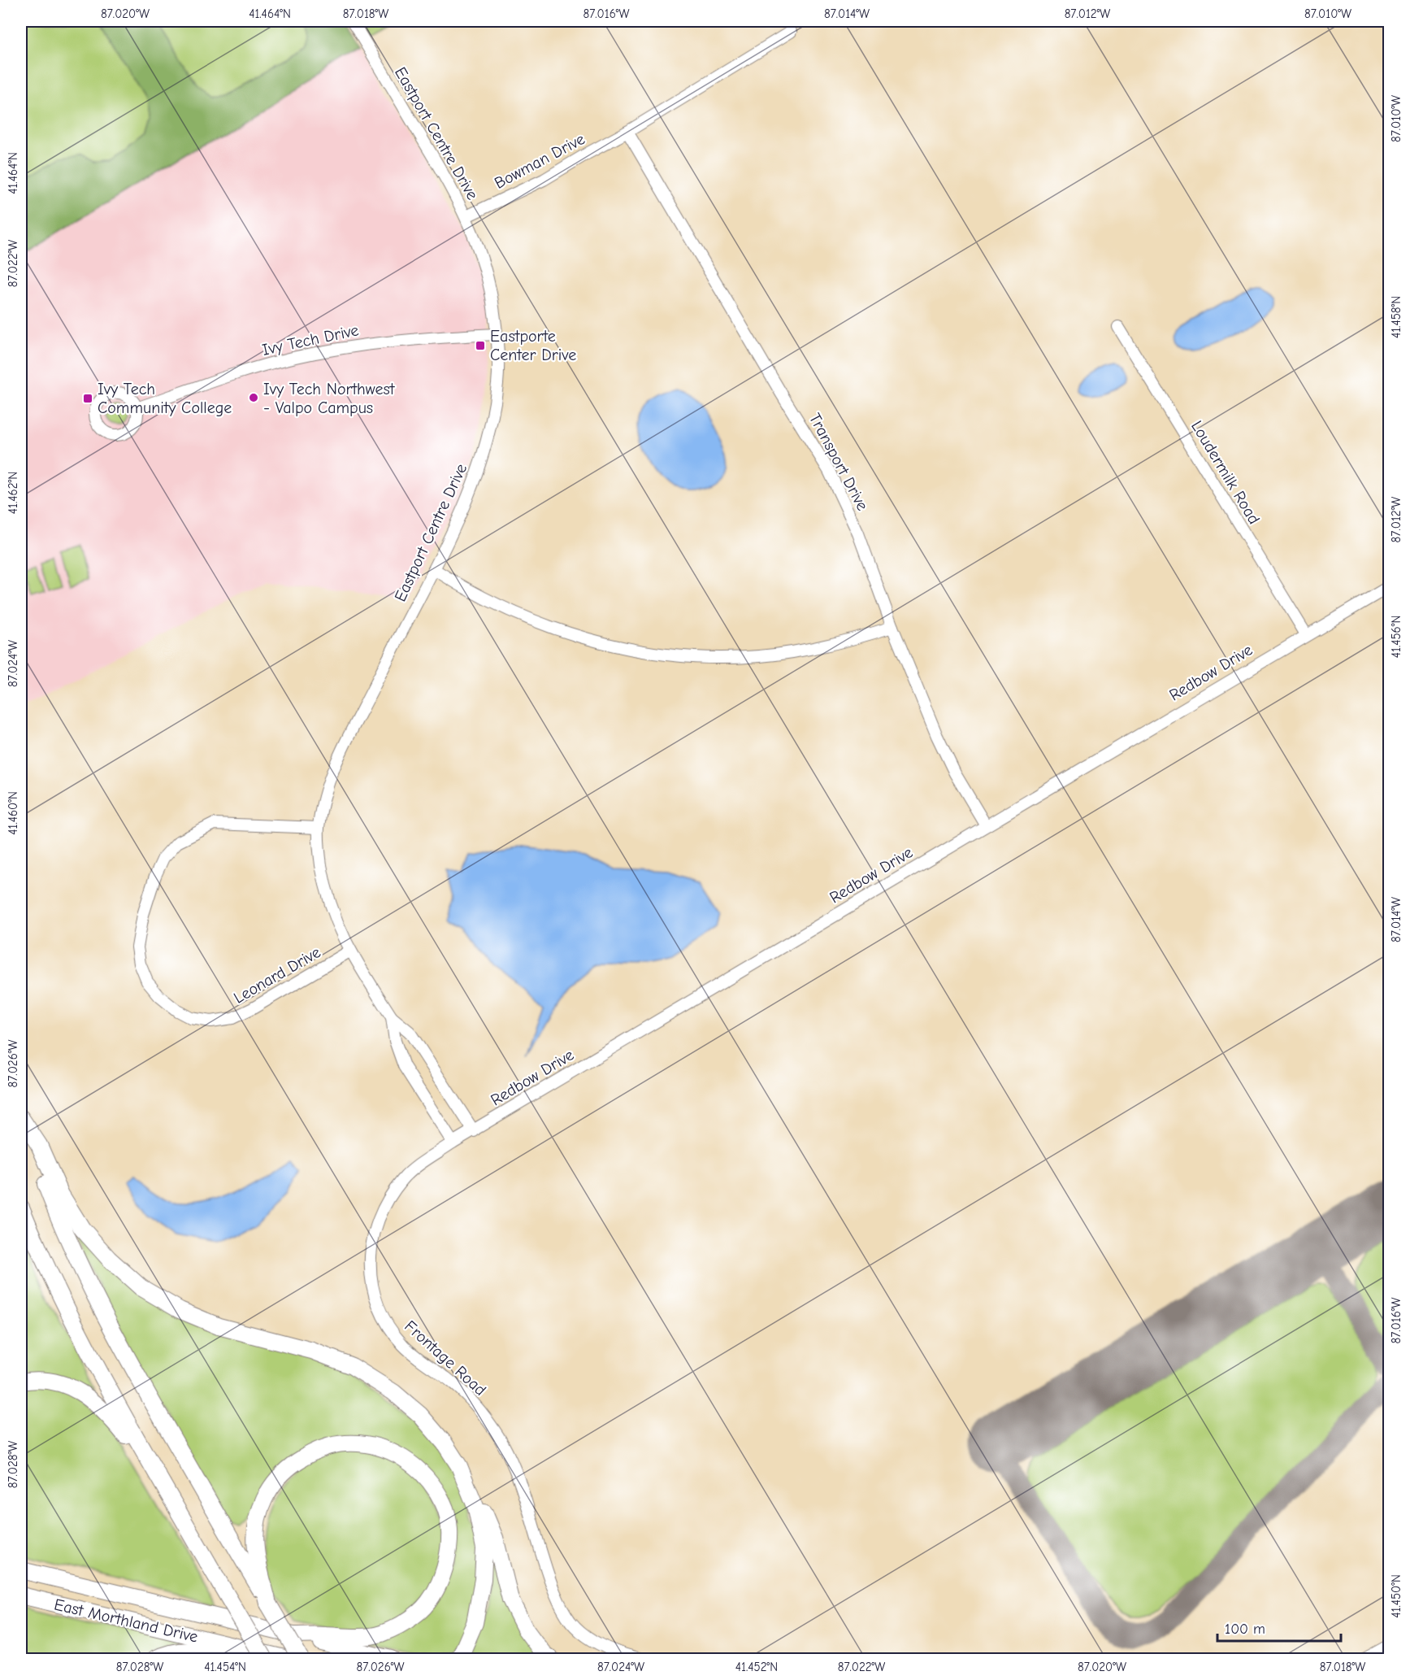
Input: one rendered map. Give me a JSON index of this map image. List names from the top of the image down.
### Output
{
  "streets": {
    "highway": ["East Morthland Drive"],
    "street": [
      "Eastport Centre Drive",
      "Bowman Drive",
      "Ivy Tech Drive",
      "Transport Drive",
      "Loudermilk Road",
      "Redbow Drive",
      "Leonard Drive",
      "Frontage Road"
    ]
  },
  "crossings": [
    ["Eastport Centre Drive", "Bowman Drive"],
    ["Eastport Centre Drive", "Ivy Tech Drive"],
    ["Eastport Centre Drive", "Redbow Drive"],
    ["Eastport Centre Drive", "Leonard Drive"],
    ["Eastport Centre Drive", "Frontage Road"],
    ["Bowman Drive", "Transport Drive"],
    ["Transport Drive", "Redbow Drive"],
    ["Loudermilk Road", "Redbow Drive"],
    ["Redbow Drive", "Frontage Road"]
  ],
  "places": {
    "transit": ["Eastporte Center Drive", "Ivy Tech Community College"],
    "other": ["Ivy Tech Northwest - Valpo Campus"]
  },
  "scale_bar": "100 m",
  "coordinates": [
    "87.020°W",
    "41.464°N",
    "87.018°W",
    "87.016°W",
    "87.014°W",
    "87.012°W",
    "87.010°W",
    "87.022°W",
    "41.458°N",
    "41.462°N",
    "41.456°N",
    "87.024°W",
    "41.460°N",
    "87.026°W",
    "87.028°W",
    "41.450°N",
    "41.454°N",
    "41.452°N"
  ]
}
